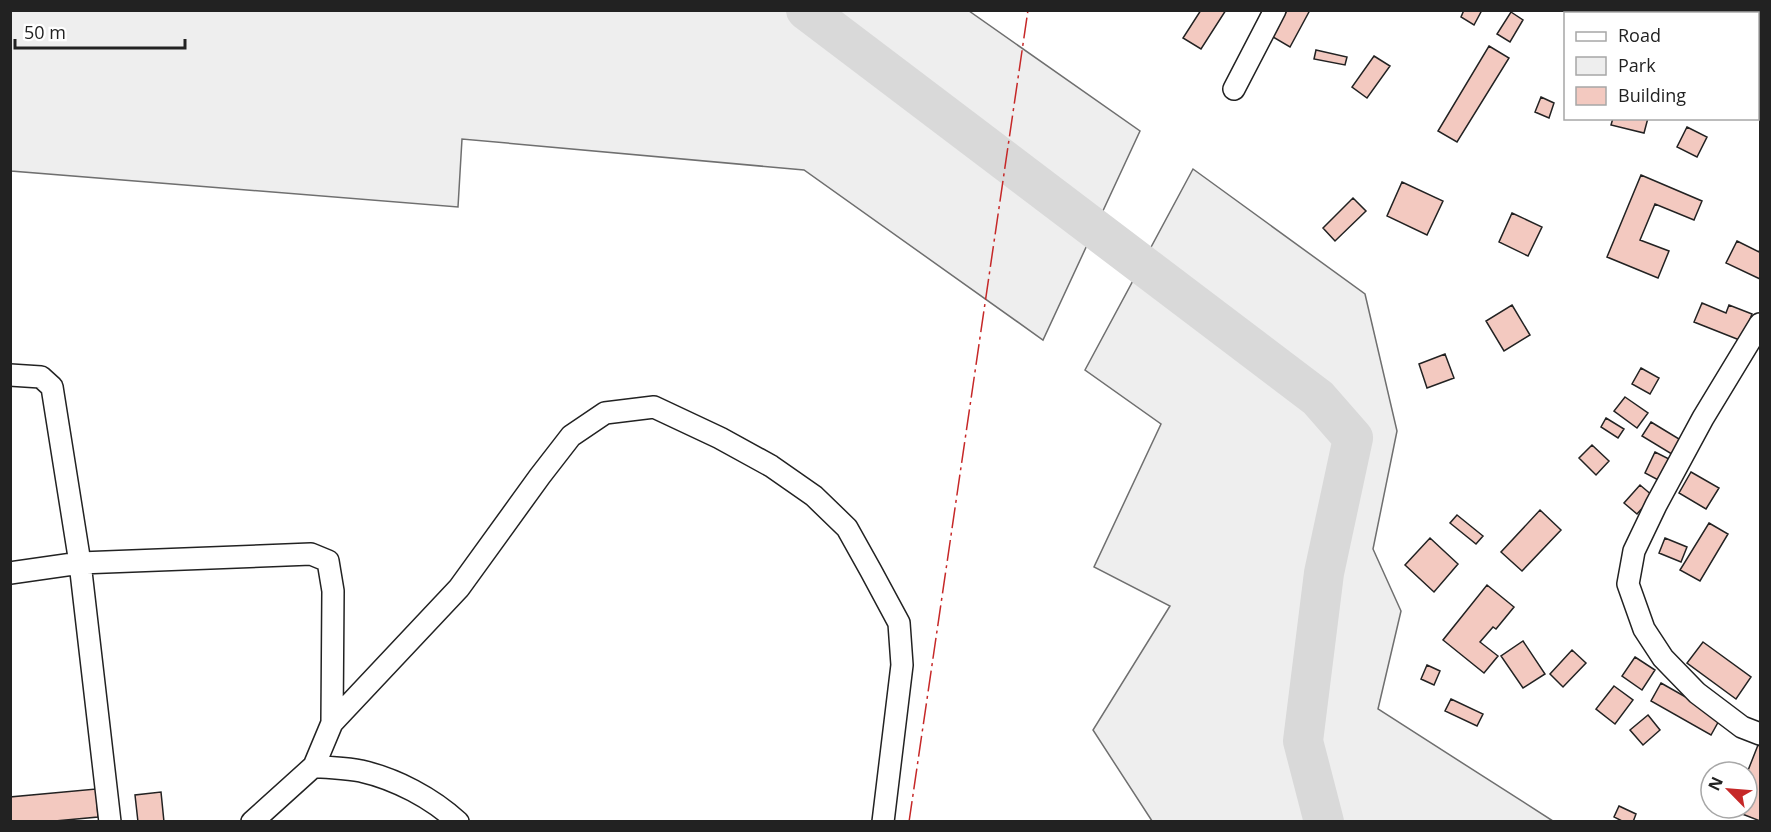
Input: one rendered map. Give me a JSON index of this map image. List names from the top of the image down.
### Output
{
  "legend": ["Road", "Park", "Building"],
  "scale_bar": "50 m",
  "north": "top left"
}
